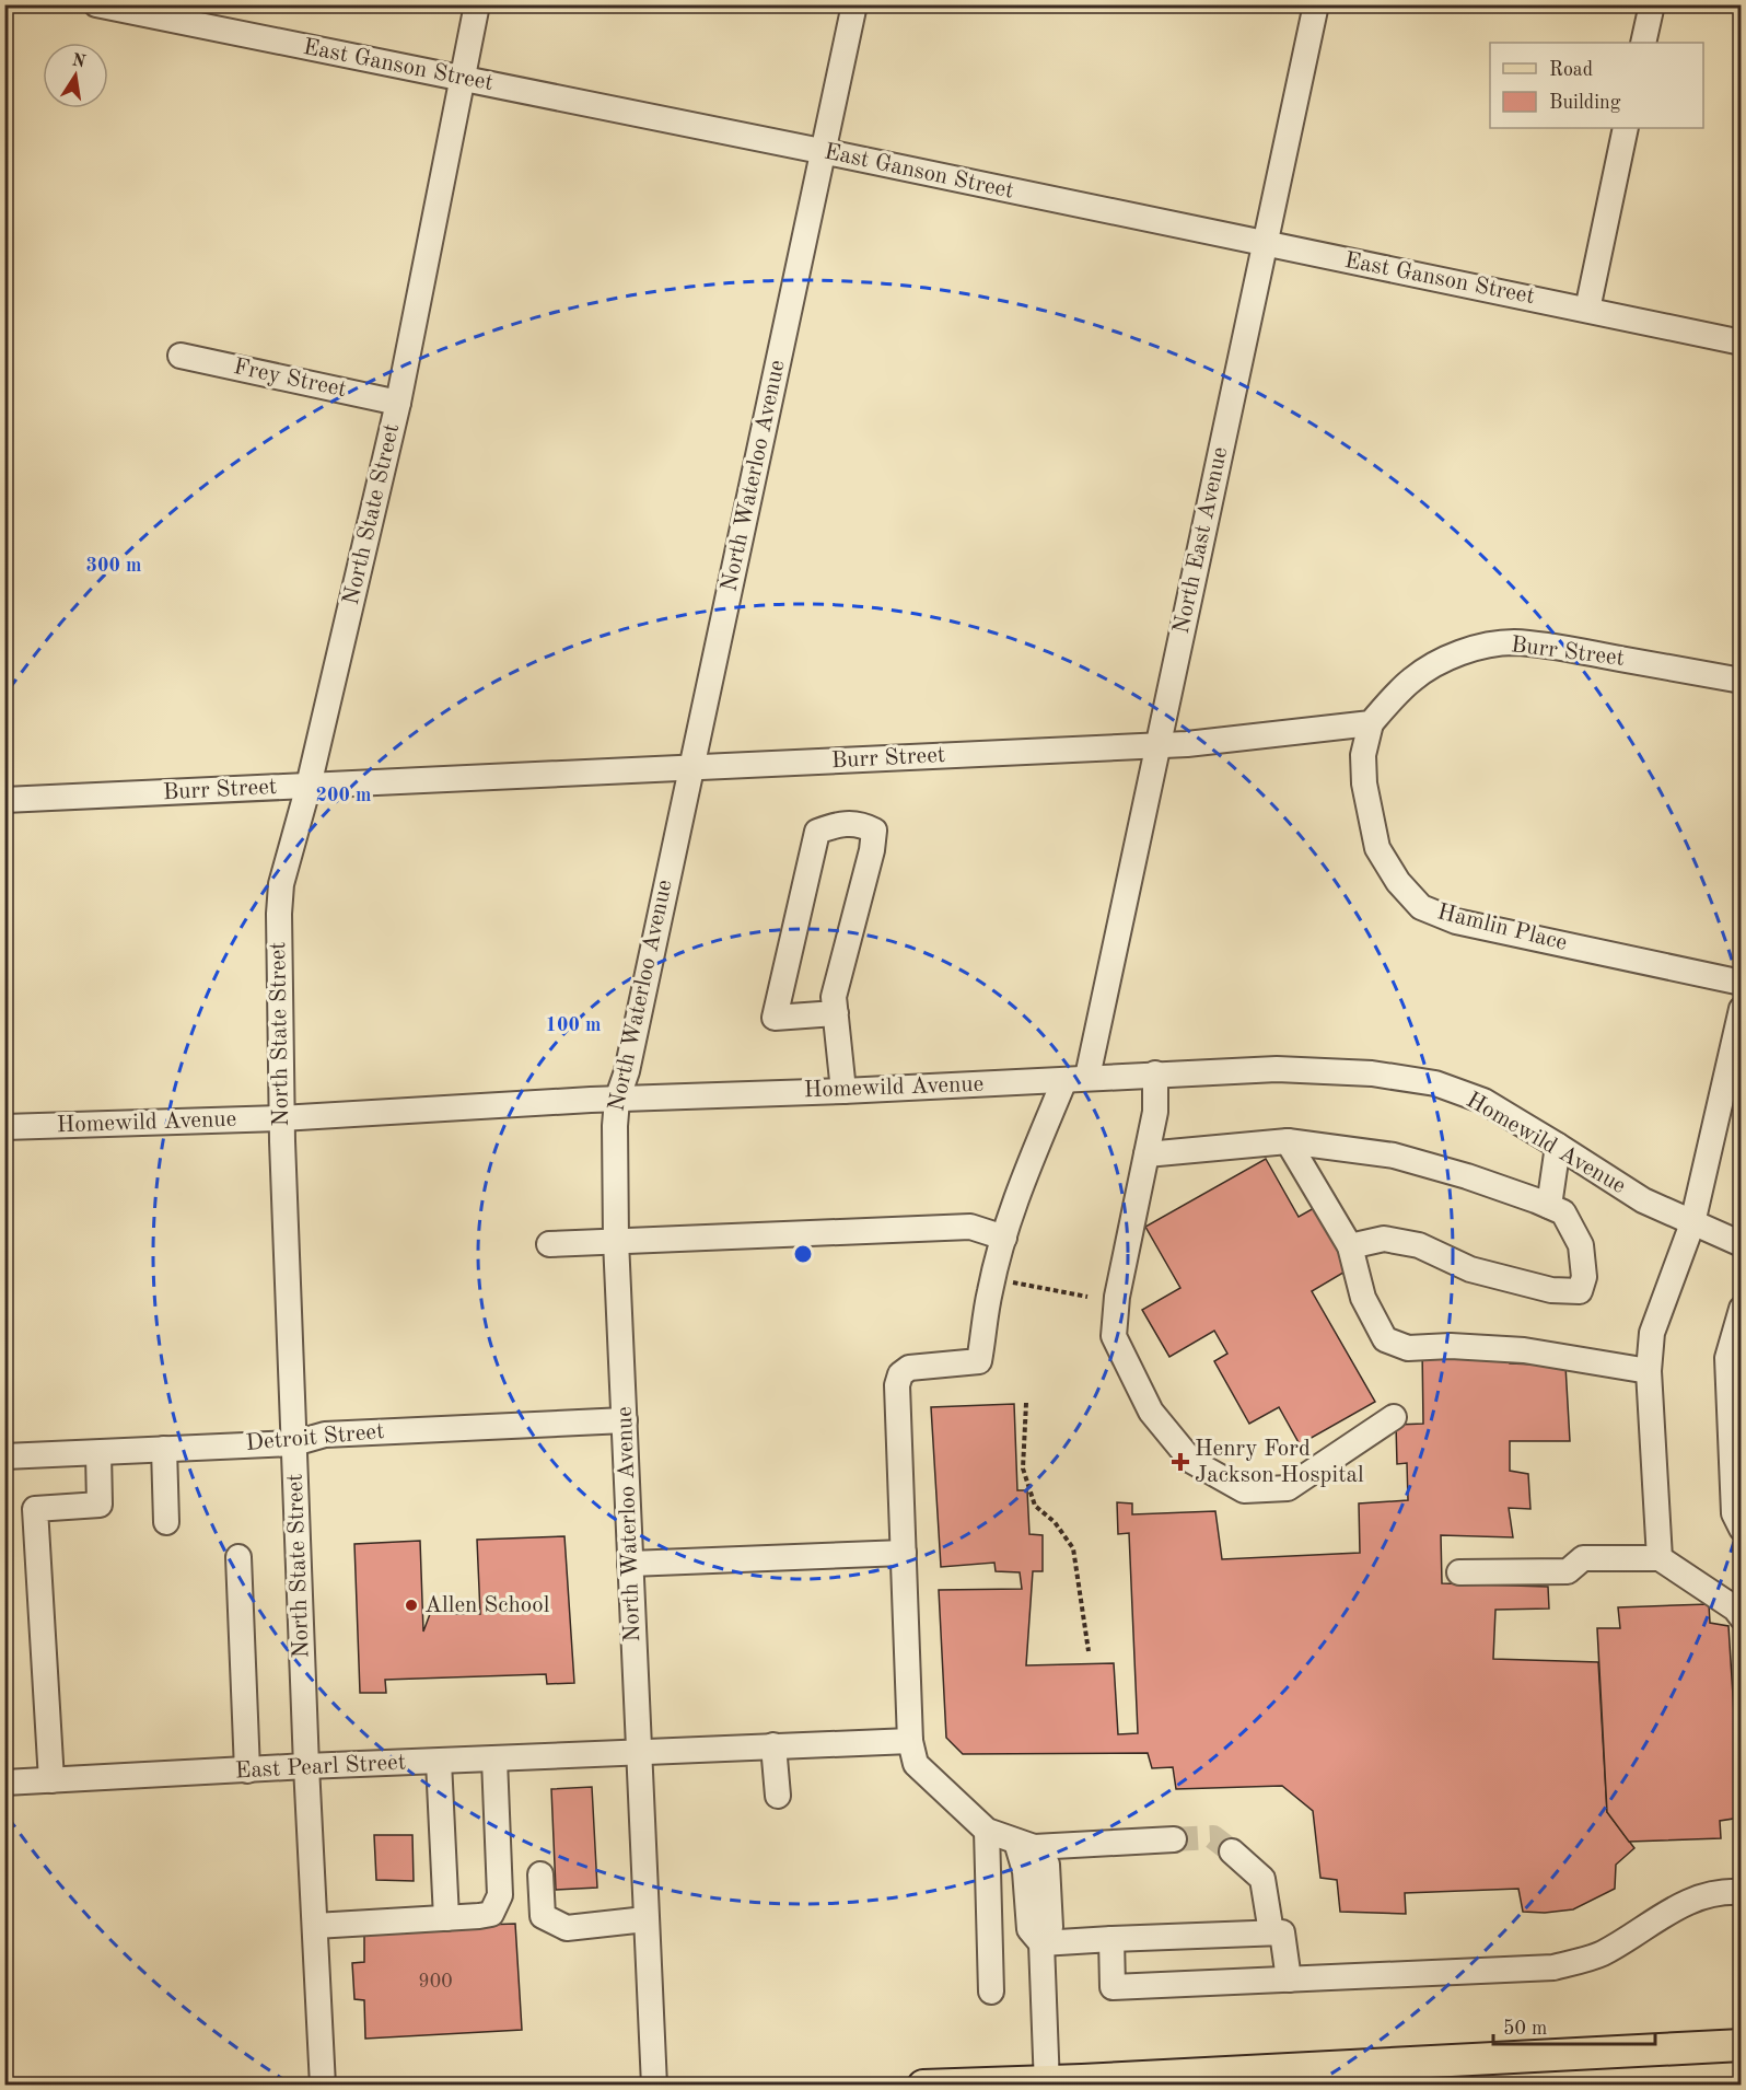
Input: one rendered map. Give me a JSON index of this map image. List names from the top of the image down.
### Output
{
  "streets": {
    "street": [
      "East Ganson Street",
      "Frey Street",
      "North Waterloo Avenue",
      "North State Street",
      "North East Avenue",
      "Burr Street",
      "Hamlin Place",
      "Homewild Avenue",
      "Detroit Street",
      "East Pearl Street"
    ]
  },
  "crossings": [
    ["East Ganson Street", "North Waterloo Avenue"],
    ["East Ganson Street", "North State Street"],
    ["East Ganson Street", "North East Avenue"],
    ["Frey Street", "North State Street"],
    ["North Waterloo Avenue", "Burr Street"],
    ["North Waterloo Avenue", "Homewild Avenue"],
    ["North Waterloo Avenue", "Detroit Street"],
    ["North Waterloo Avenue", "East Pearl Street"],
    ["North State Street", "Burr Street"],
    ["North State Street", "Homewild Avenue"],
    ["North State Street", "Detroit Street"],
    ["North State Street", "East Pearl Street"],
    ["North East Avenue", "Burr Street"],
    ["North East Avenue", "Homewild Avenue"],
    ["Burr Street", "Hamlin Place"]
  ],
  "places": {
    "health": ["Henry Ford Jackson Hospital"],
    "other": ["Allen School"]
  },
  "house_numbers": ["900"],
  "legend": ["Road", "Building"],
  "scale_bar": "50 m",
  "north": "top",
  "rings": ["300 m", "200 m", "100 m"]
}
